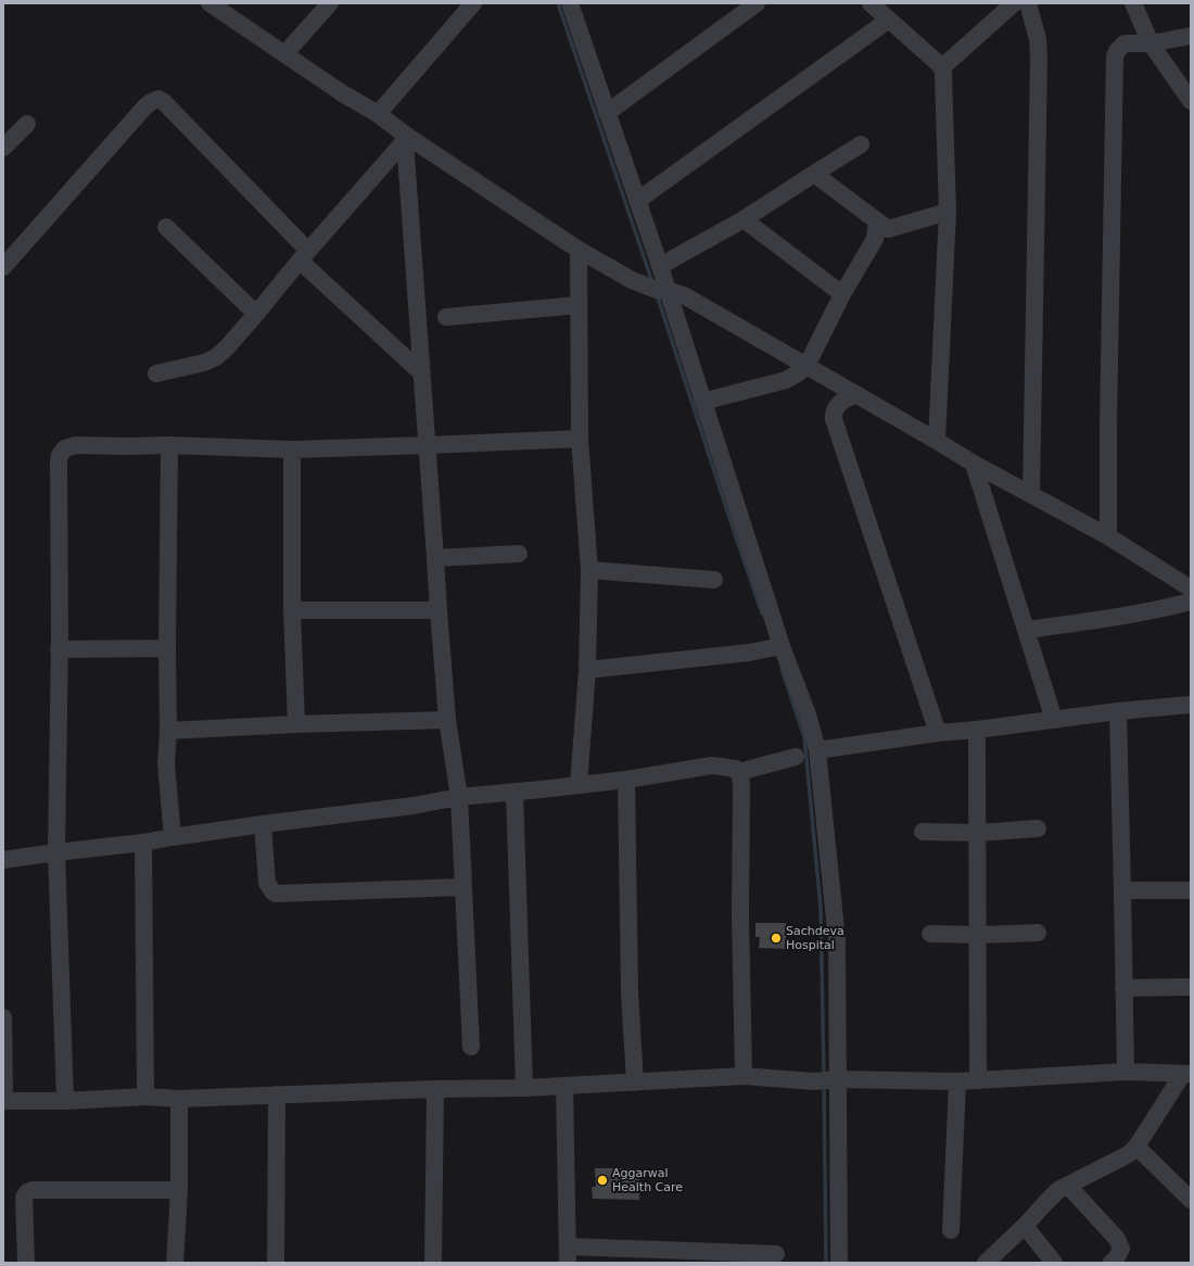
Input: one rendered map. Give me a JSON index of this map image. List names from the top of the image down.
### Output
{
  "places": ["Sachdeva Hospital", "Aggarwal Health Care"]
}
